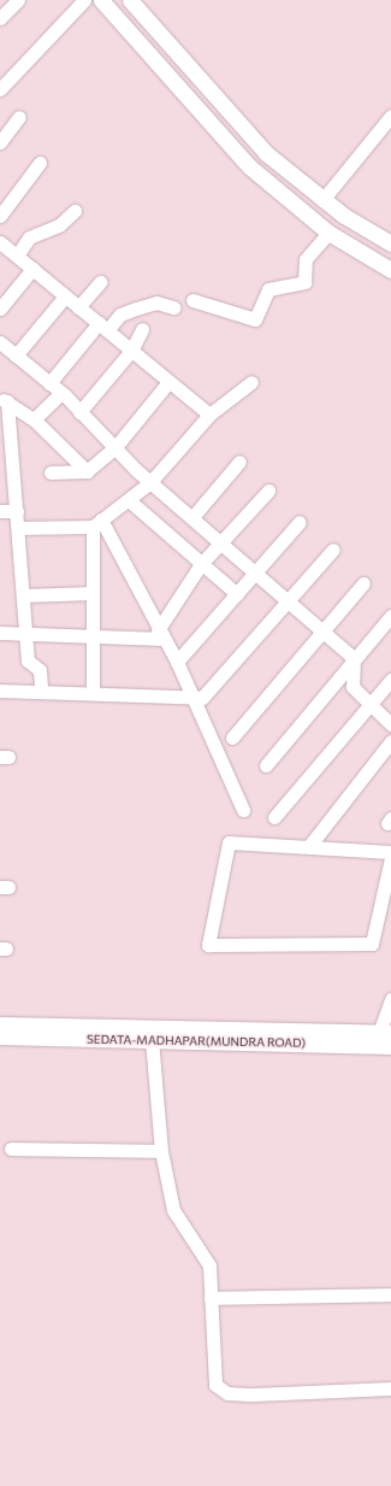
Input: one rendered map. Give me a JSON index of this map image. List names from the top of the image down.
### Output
{
  "streets": {
    "main road": ["SEDATA-MADHAPAR(MUNDRA ROAD)"]
  }
}
